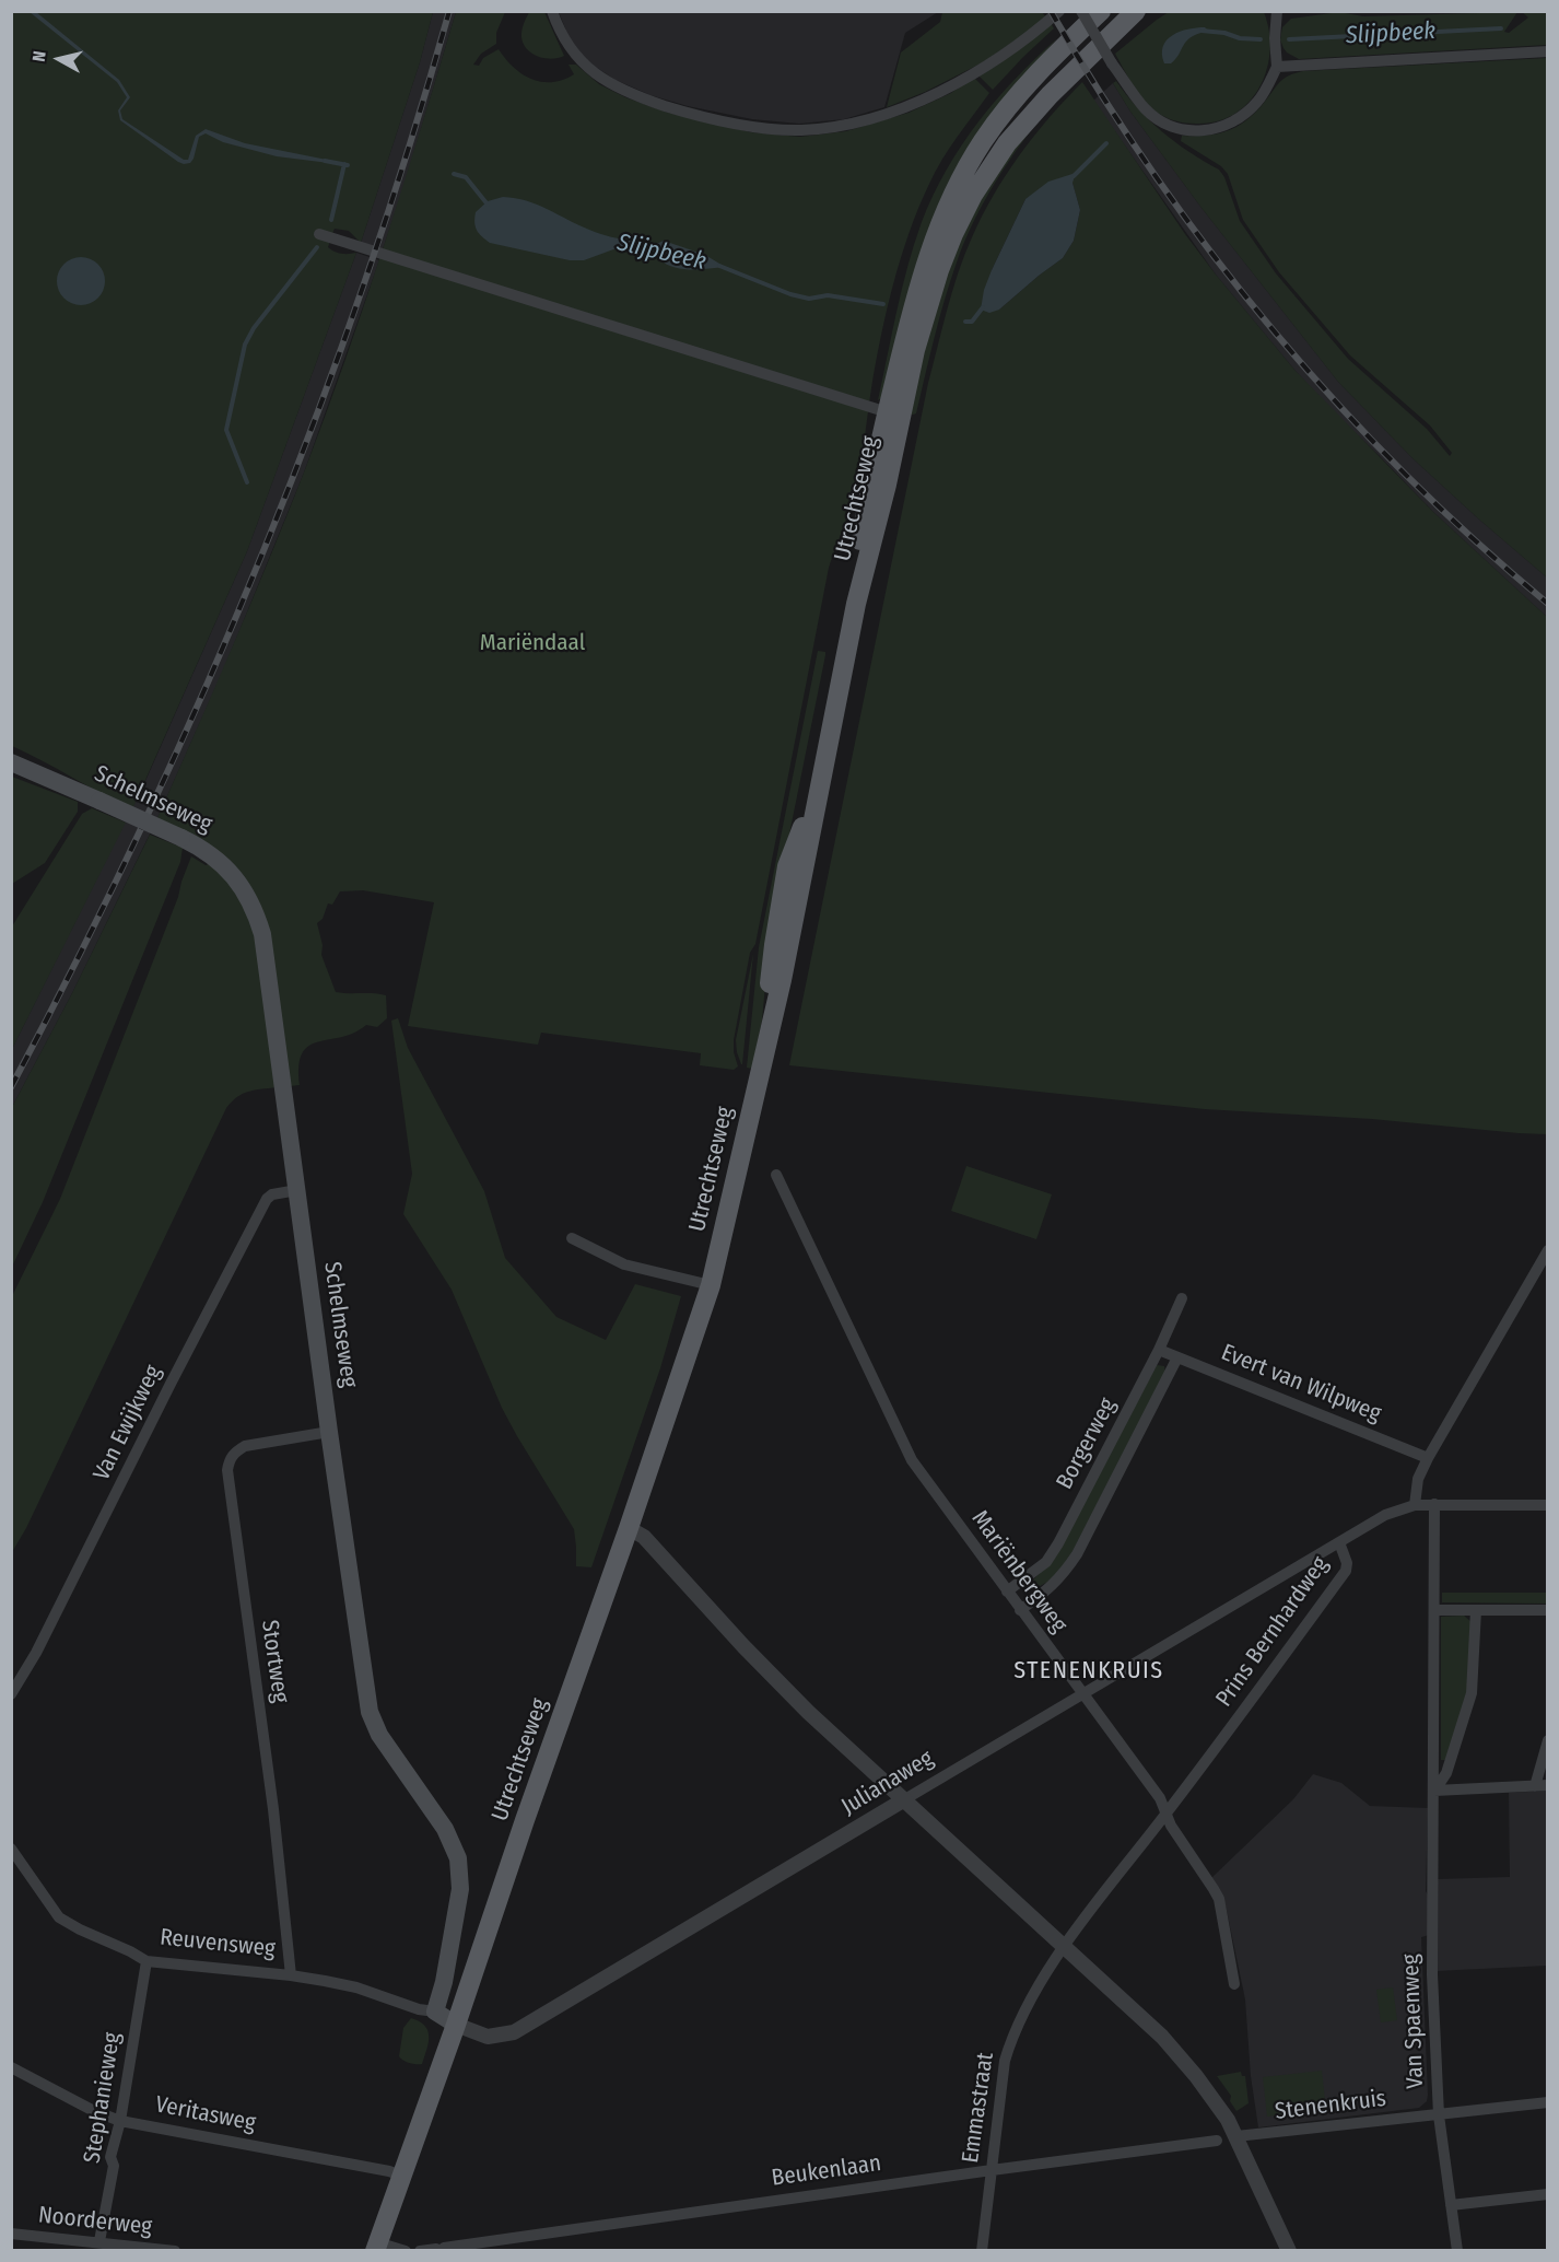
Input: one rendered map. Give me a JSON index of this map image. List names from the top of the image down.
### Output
{
  "streets": {
    "main road": ["Utrechtseweg", "Schelmseweg", "Reuvensweg"],
    "street": [
      "Evert van Wilpweg",
      "Van Ewijkweg",
      "Borgerweg",
      "Mariënbergweg",
      "Prins Bernhardweg",
      "Stortweg",
      "Julianaweg",
      "Van Spaenweg",
      "Stephanieweg",
      "Stenenkruis",
      "Emmastraat",
      "Veritasweg",
      "Beukenlaan",
      "Noorderweg"
    ]
  },
  "crossings": [
    ["Utrechtseweg", "Julianaweg"],
    ["Utrechtseweg", "Reuvensweg"],
    ["Utrechtseweg", "Veritasweg"],
    ["Schelmseweg", "Van Ewijkweg"],
    ["Schelmseweg", "Stortweg"],
    ["Schelmseweg", "Reuvensweg"],
    ["Evert van Wilpweg", "Borgerweg"],
    ["Borgerweg", "Mariënbergweg"],
    ["Mariënbergweg", "Prins Bernhardweg"],
    ["Mariënbergweg", "Julianaweg"],
    ["Prins Bernhardweg", "Julianaweg"],
    ["Prins Bernhardweg", "Van Spaenweg"],
    ["Prins Bernhardweg", "Emmastraat"],
    ["Stortweg", "Reuvensweg"],
    ["Julianaweg", "Reuvensweg"],
    ["Reuvensweg", "Stephanieweg"],
    ["Van Spaenweg", "Stenenkruis"],
    ["Stephanieweg", "Veritasweg"],
    ["Stephanieweg", "Noorderweg"],
    ["Emmastraat", "Beukenlaan"]
  ],
  "districts": ["STENENKRUIS"],
  "water": ["Slijpbeek"],
  "parks": ["Mariëndaal"],
  "north": "left"
}
